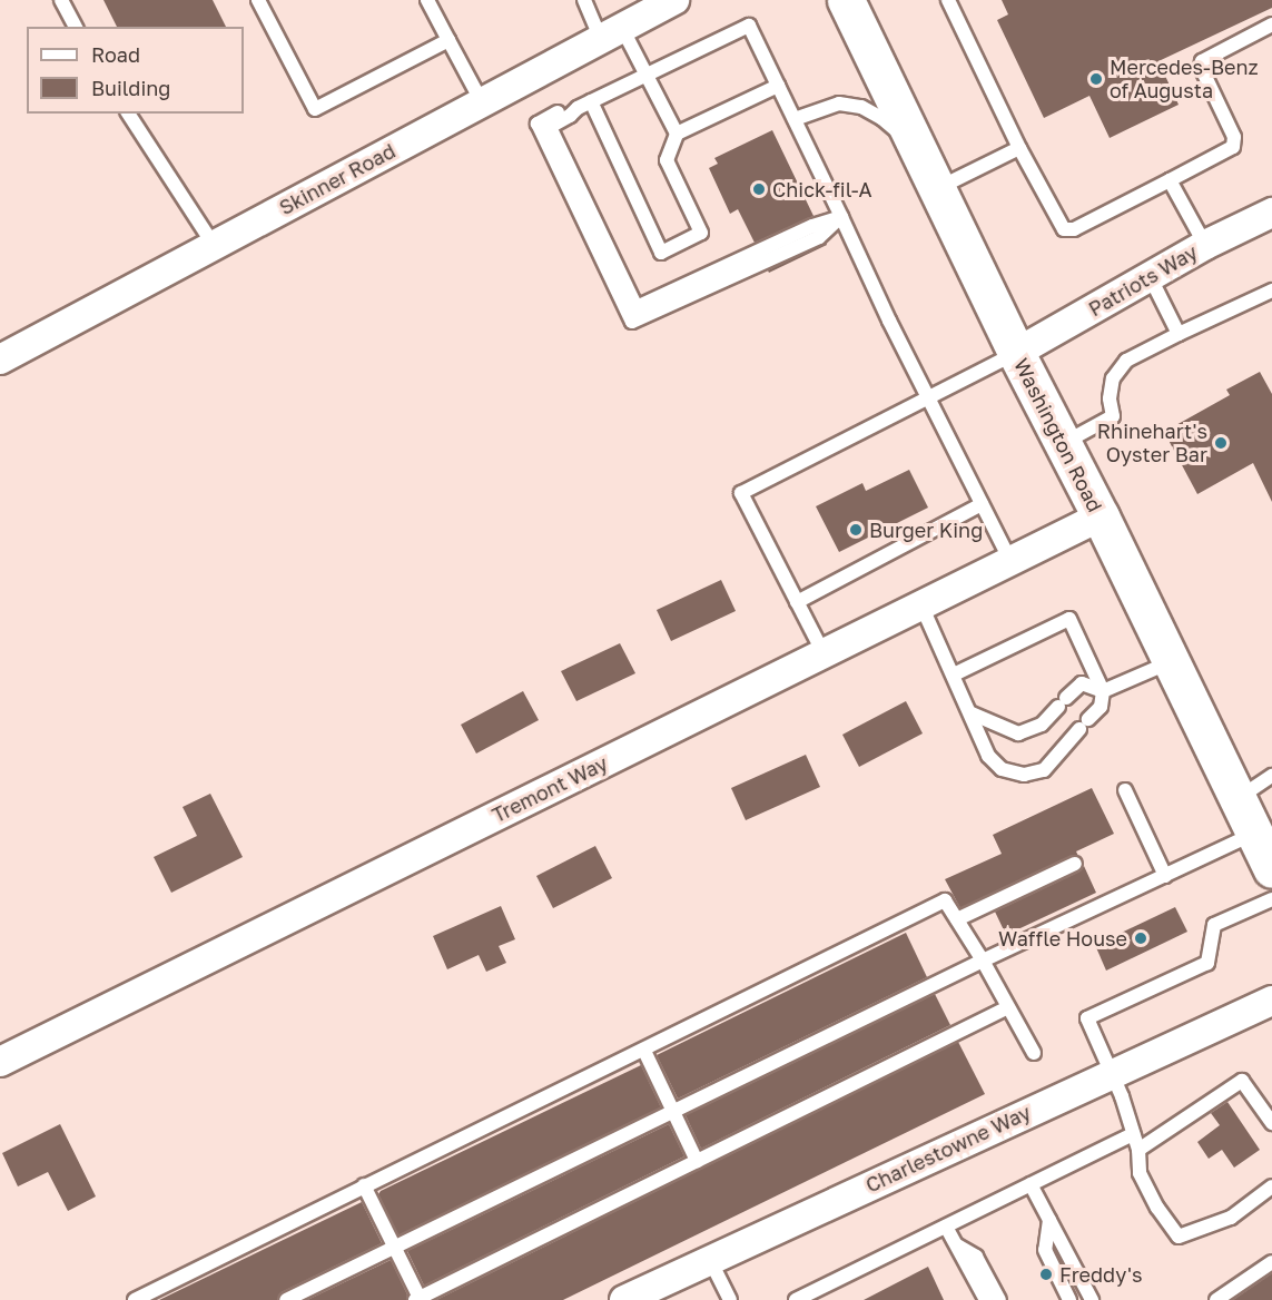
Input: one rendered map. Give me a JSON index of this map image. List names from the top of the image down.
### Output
{
  "streets": {
    "main road": ["Washington Road"],
    "street": [
      "Skinner Road",
      "Patriots Way",
      "Tremont Way",
      "Charlestowne Way"
    ]
  },
  "crossings": [
    ["Patriots Way", "Washington Road"],
    ["Washington Road", "Tremont Way"]
  ],
  "places": [
    "Mercedes-Benz of Augusta",
    "Chick-fil-A",
    "Rhinehart's Oyster Bar",
    "Burger King",
    "Waffle House",
    "Freddy's"
  ],
  "legend": ["Road", "Building"]
}
